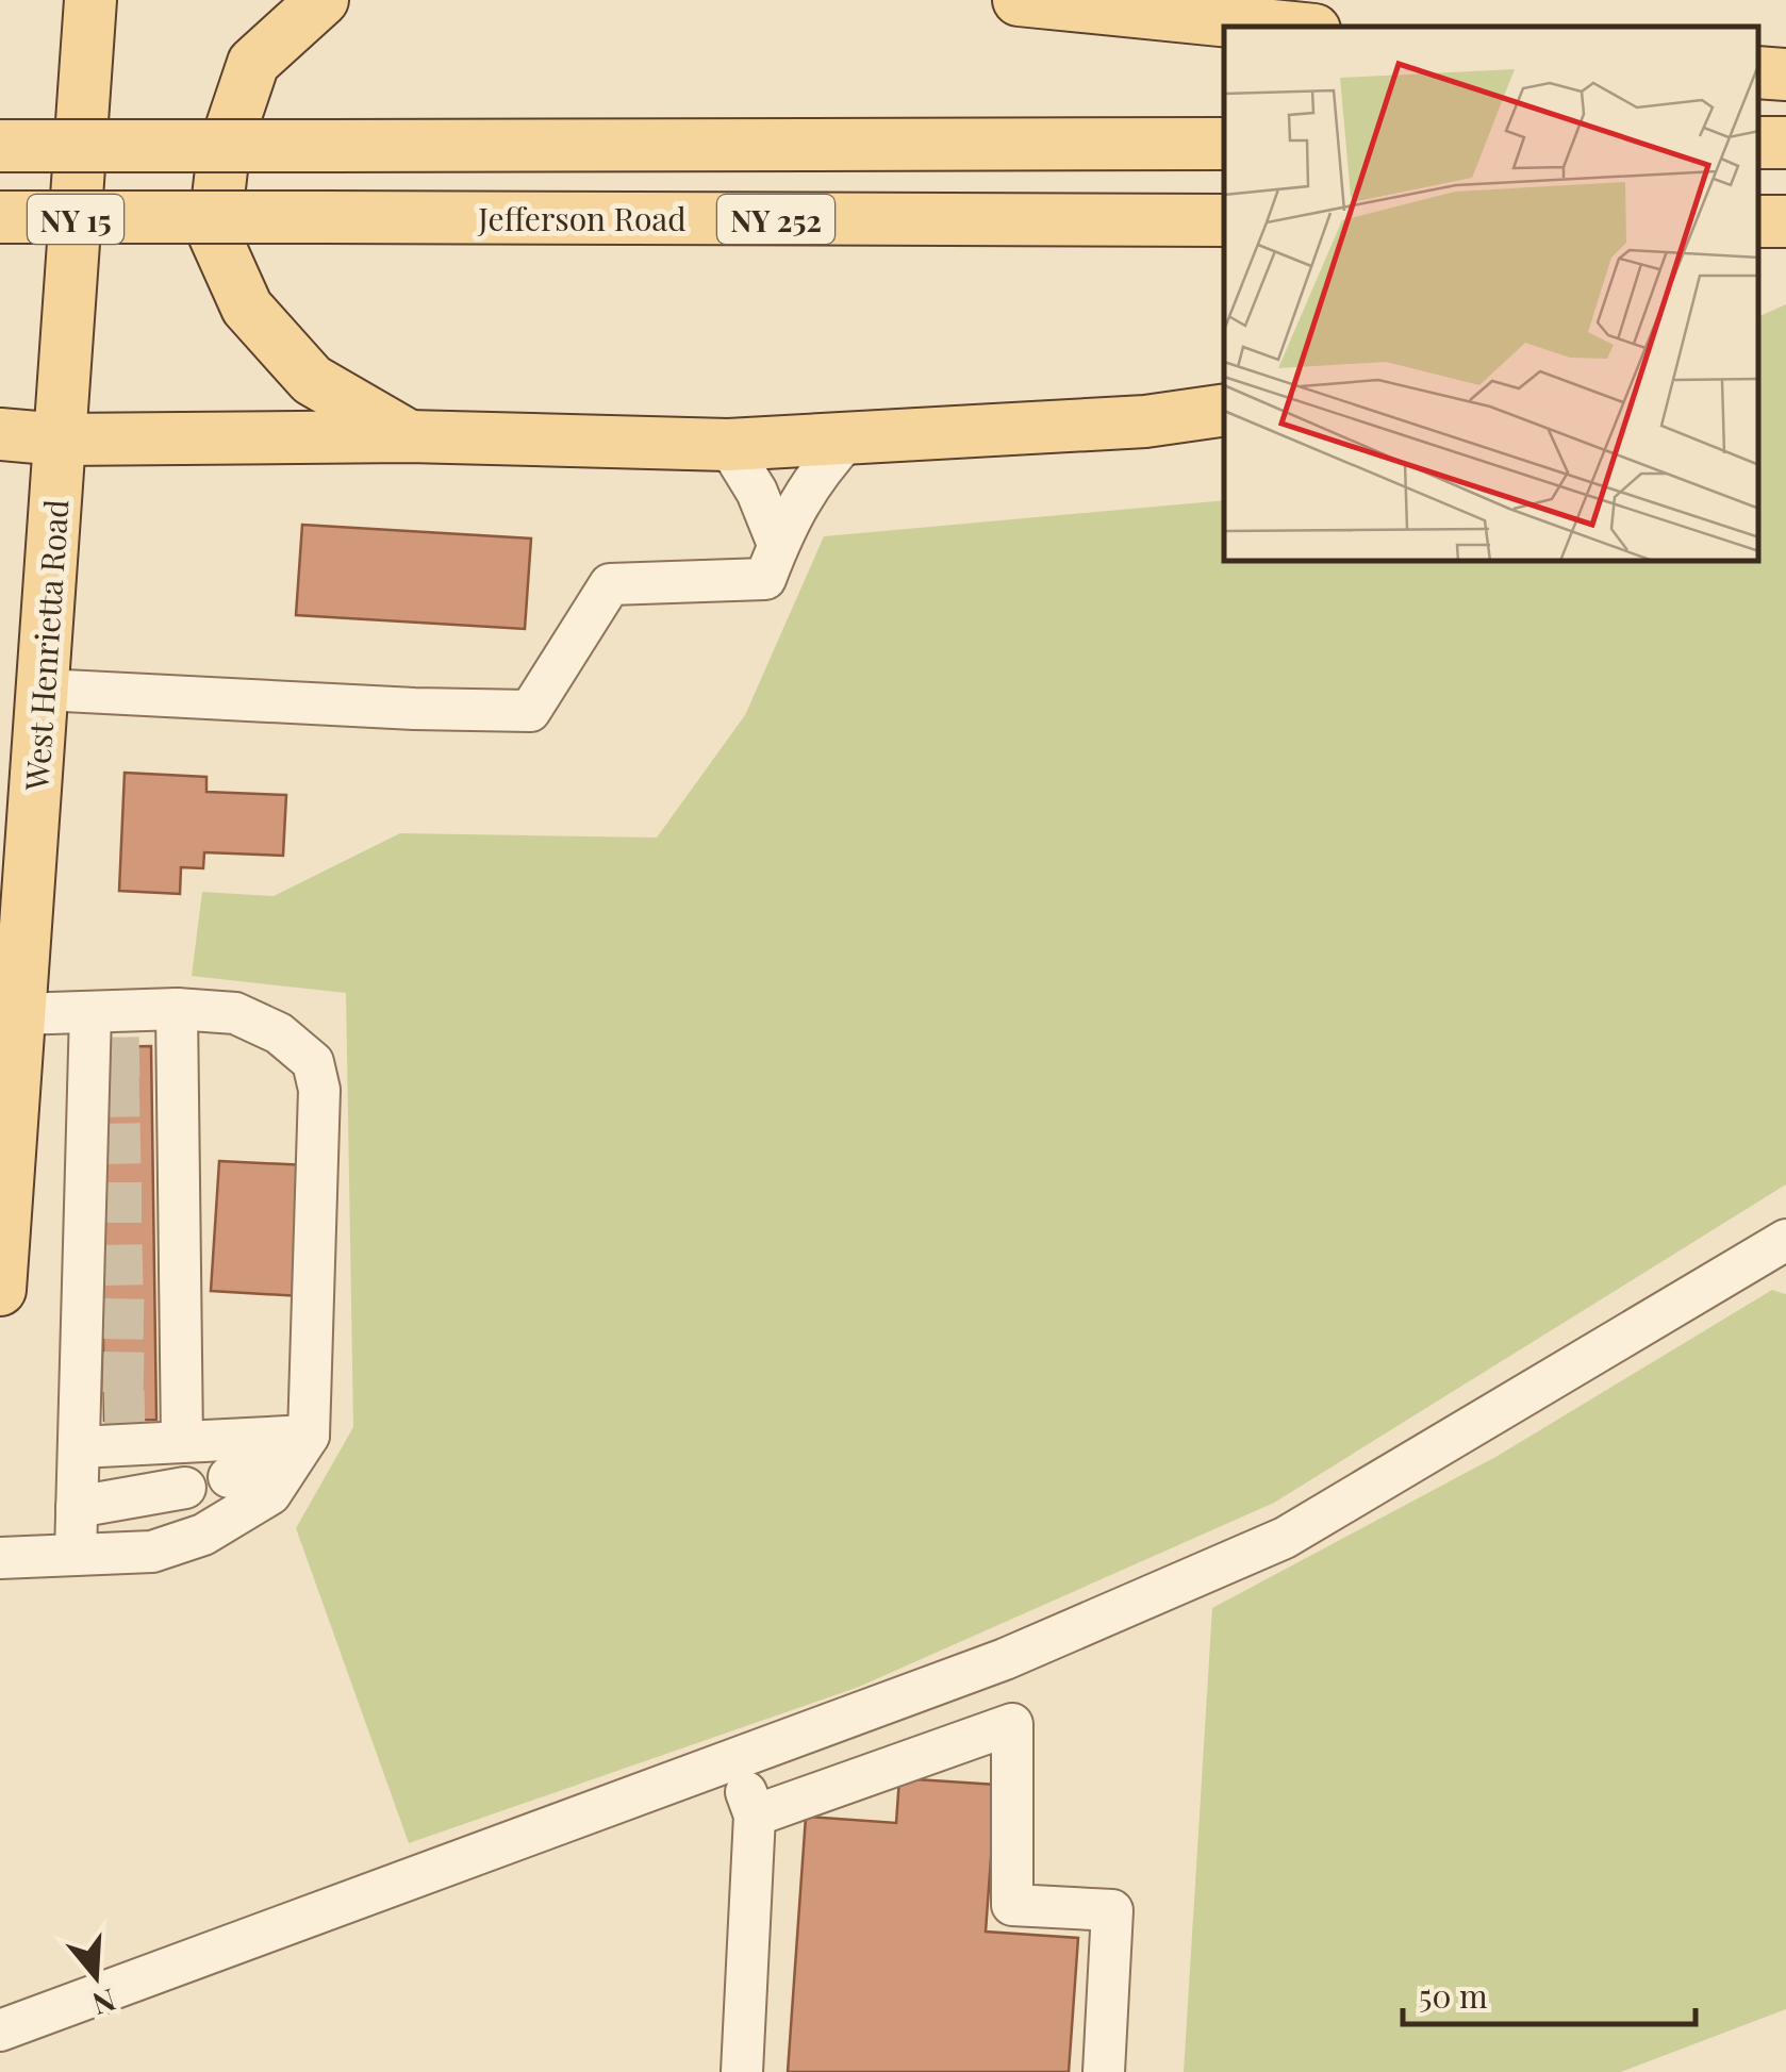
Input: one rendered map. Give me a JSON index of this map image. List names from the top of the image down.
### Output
{
  "streets": {
    "main road": [
      "Jefferson Road",
      "NY 15",
      "NY 252",
      "West Henrietta Road"
    ]
  },
  "scale_bar": "50 m",
  "north": "bottom"
}
